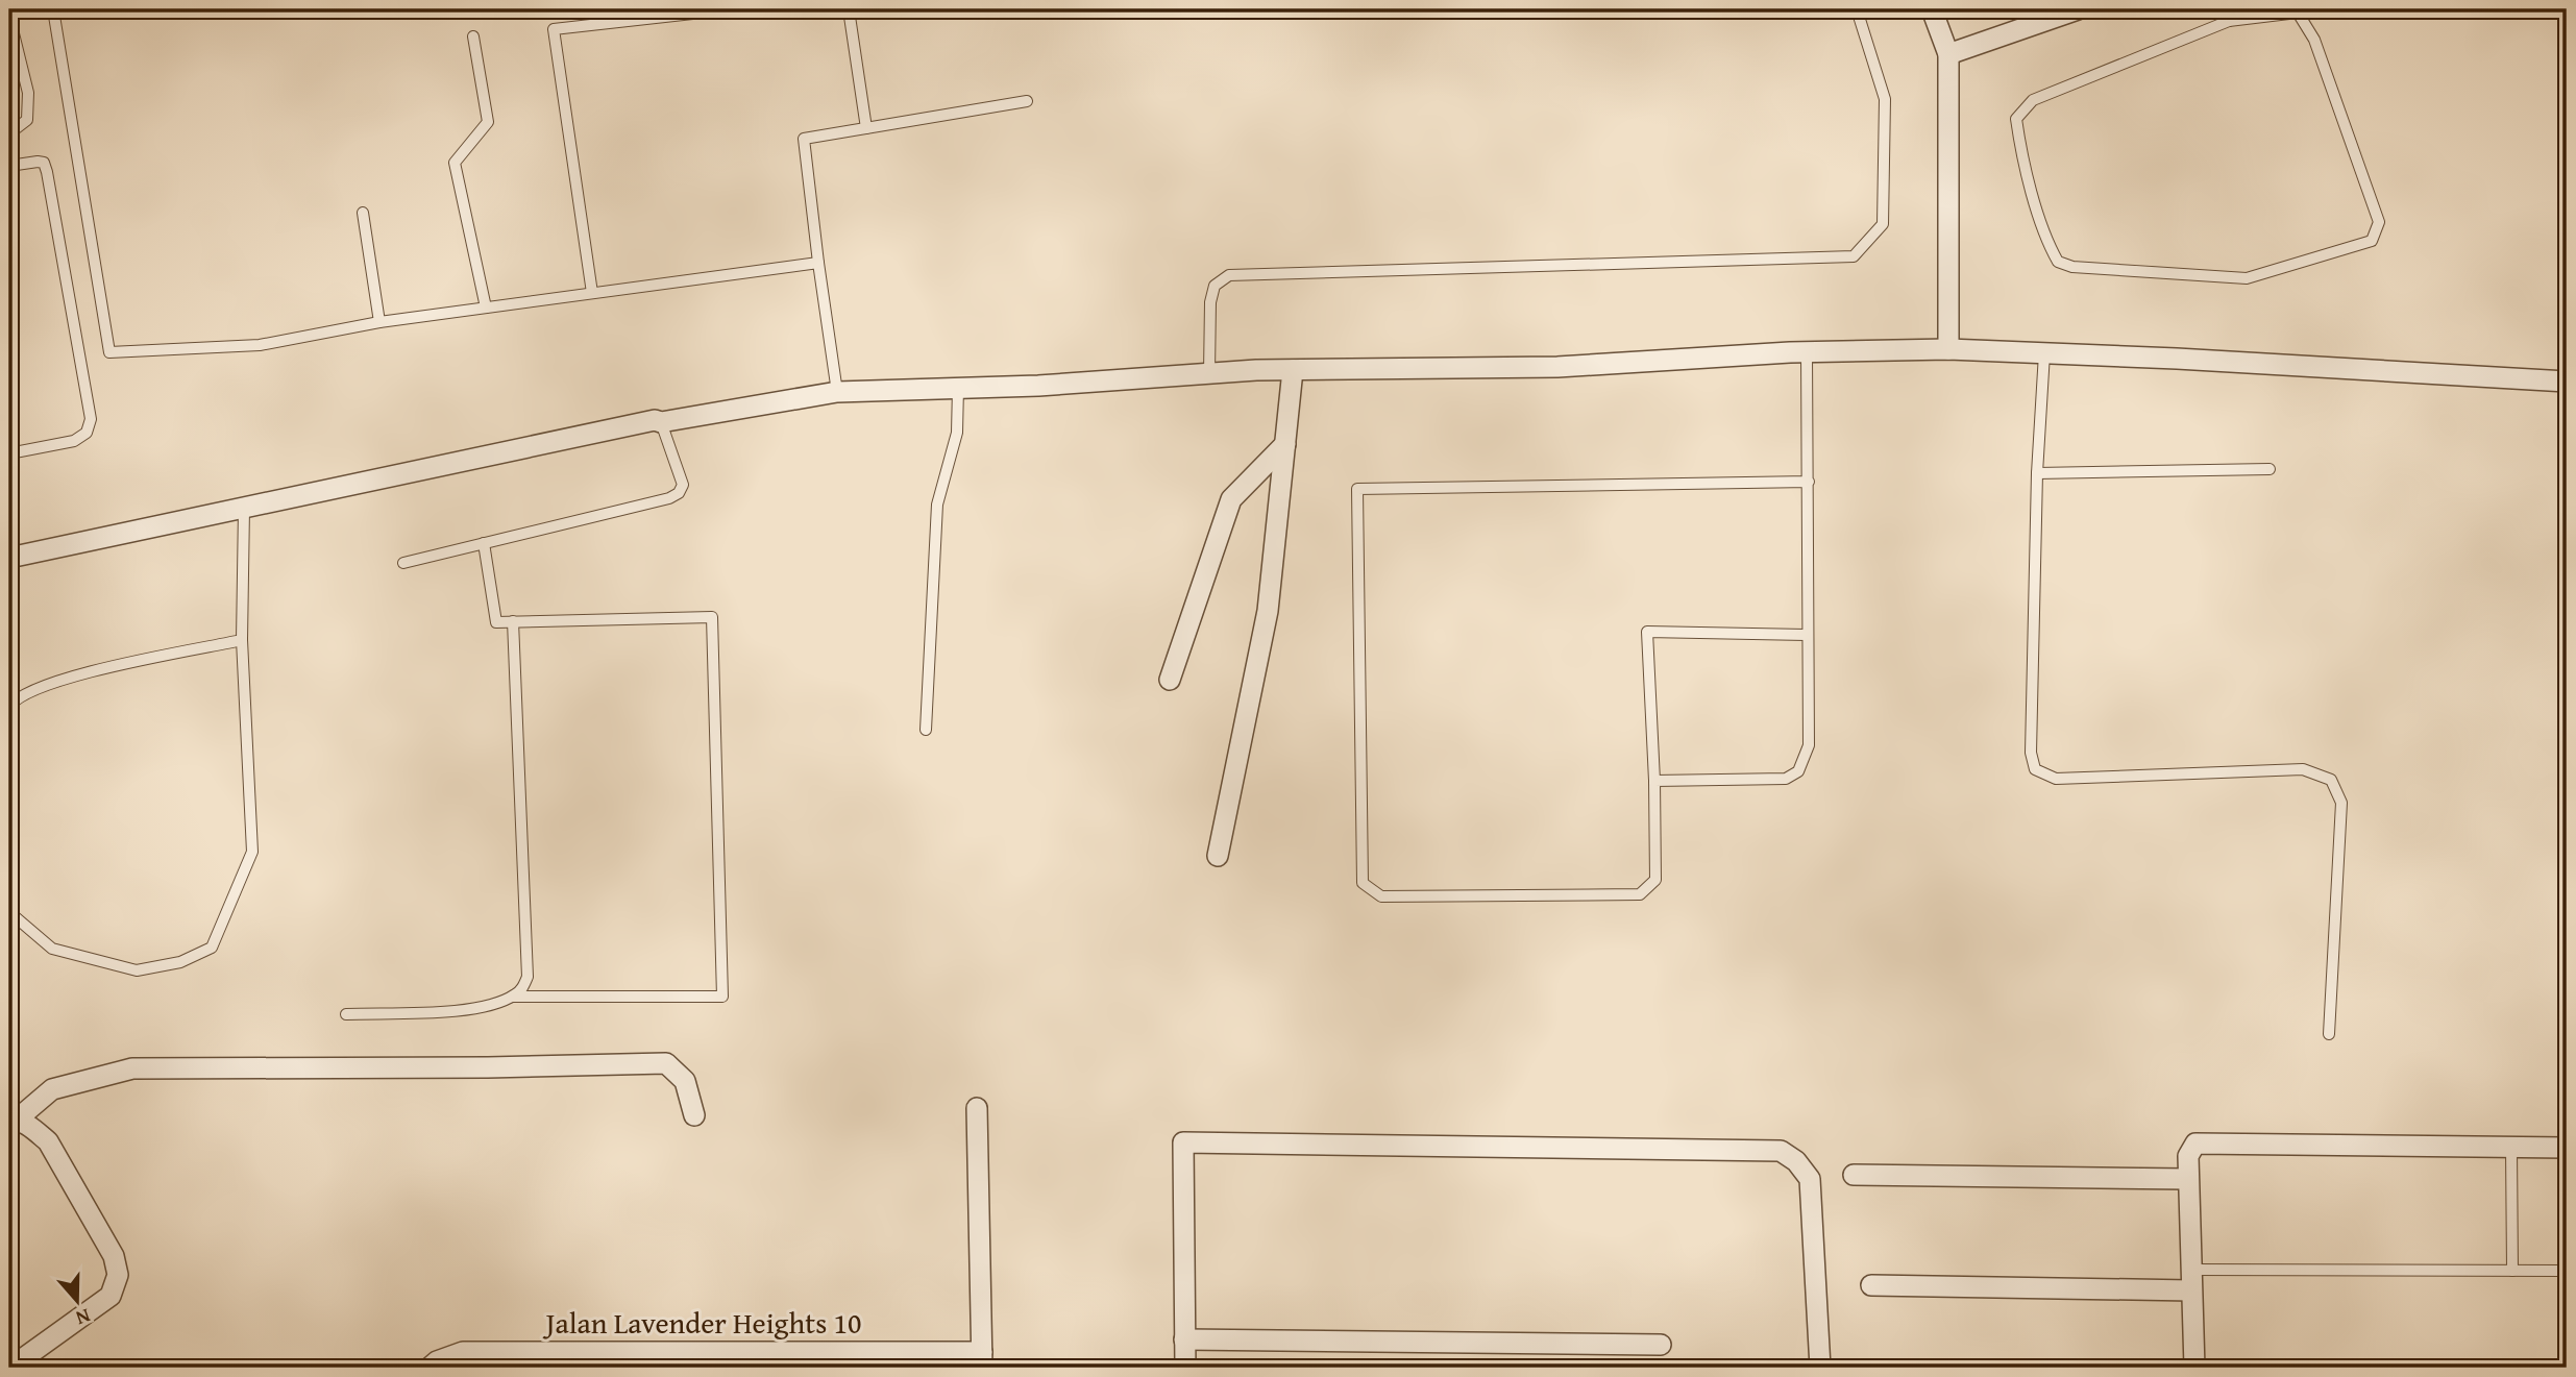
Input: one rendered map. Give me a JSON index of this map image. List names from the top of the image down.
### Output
{
  "streets": {
    "street": ["Jalan Lavender Heights 10"]
  },
  "north": "bottom"
}
